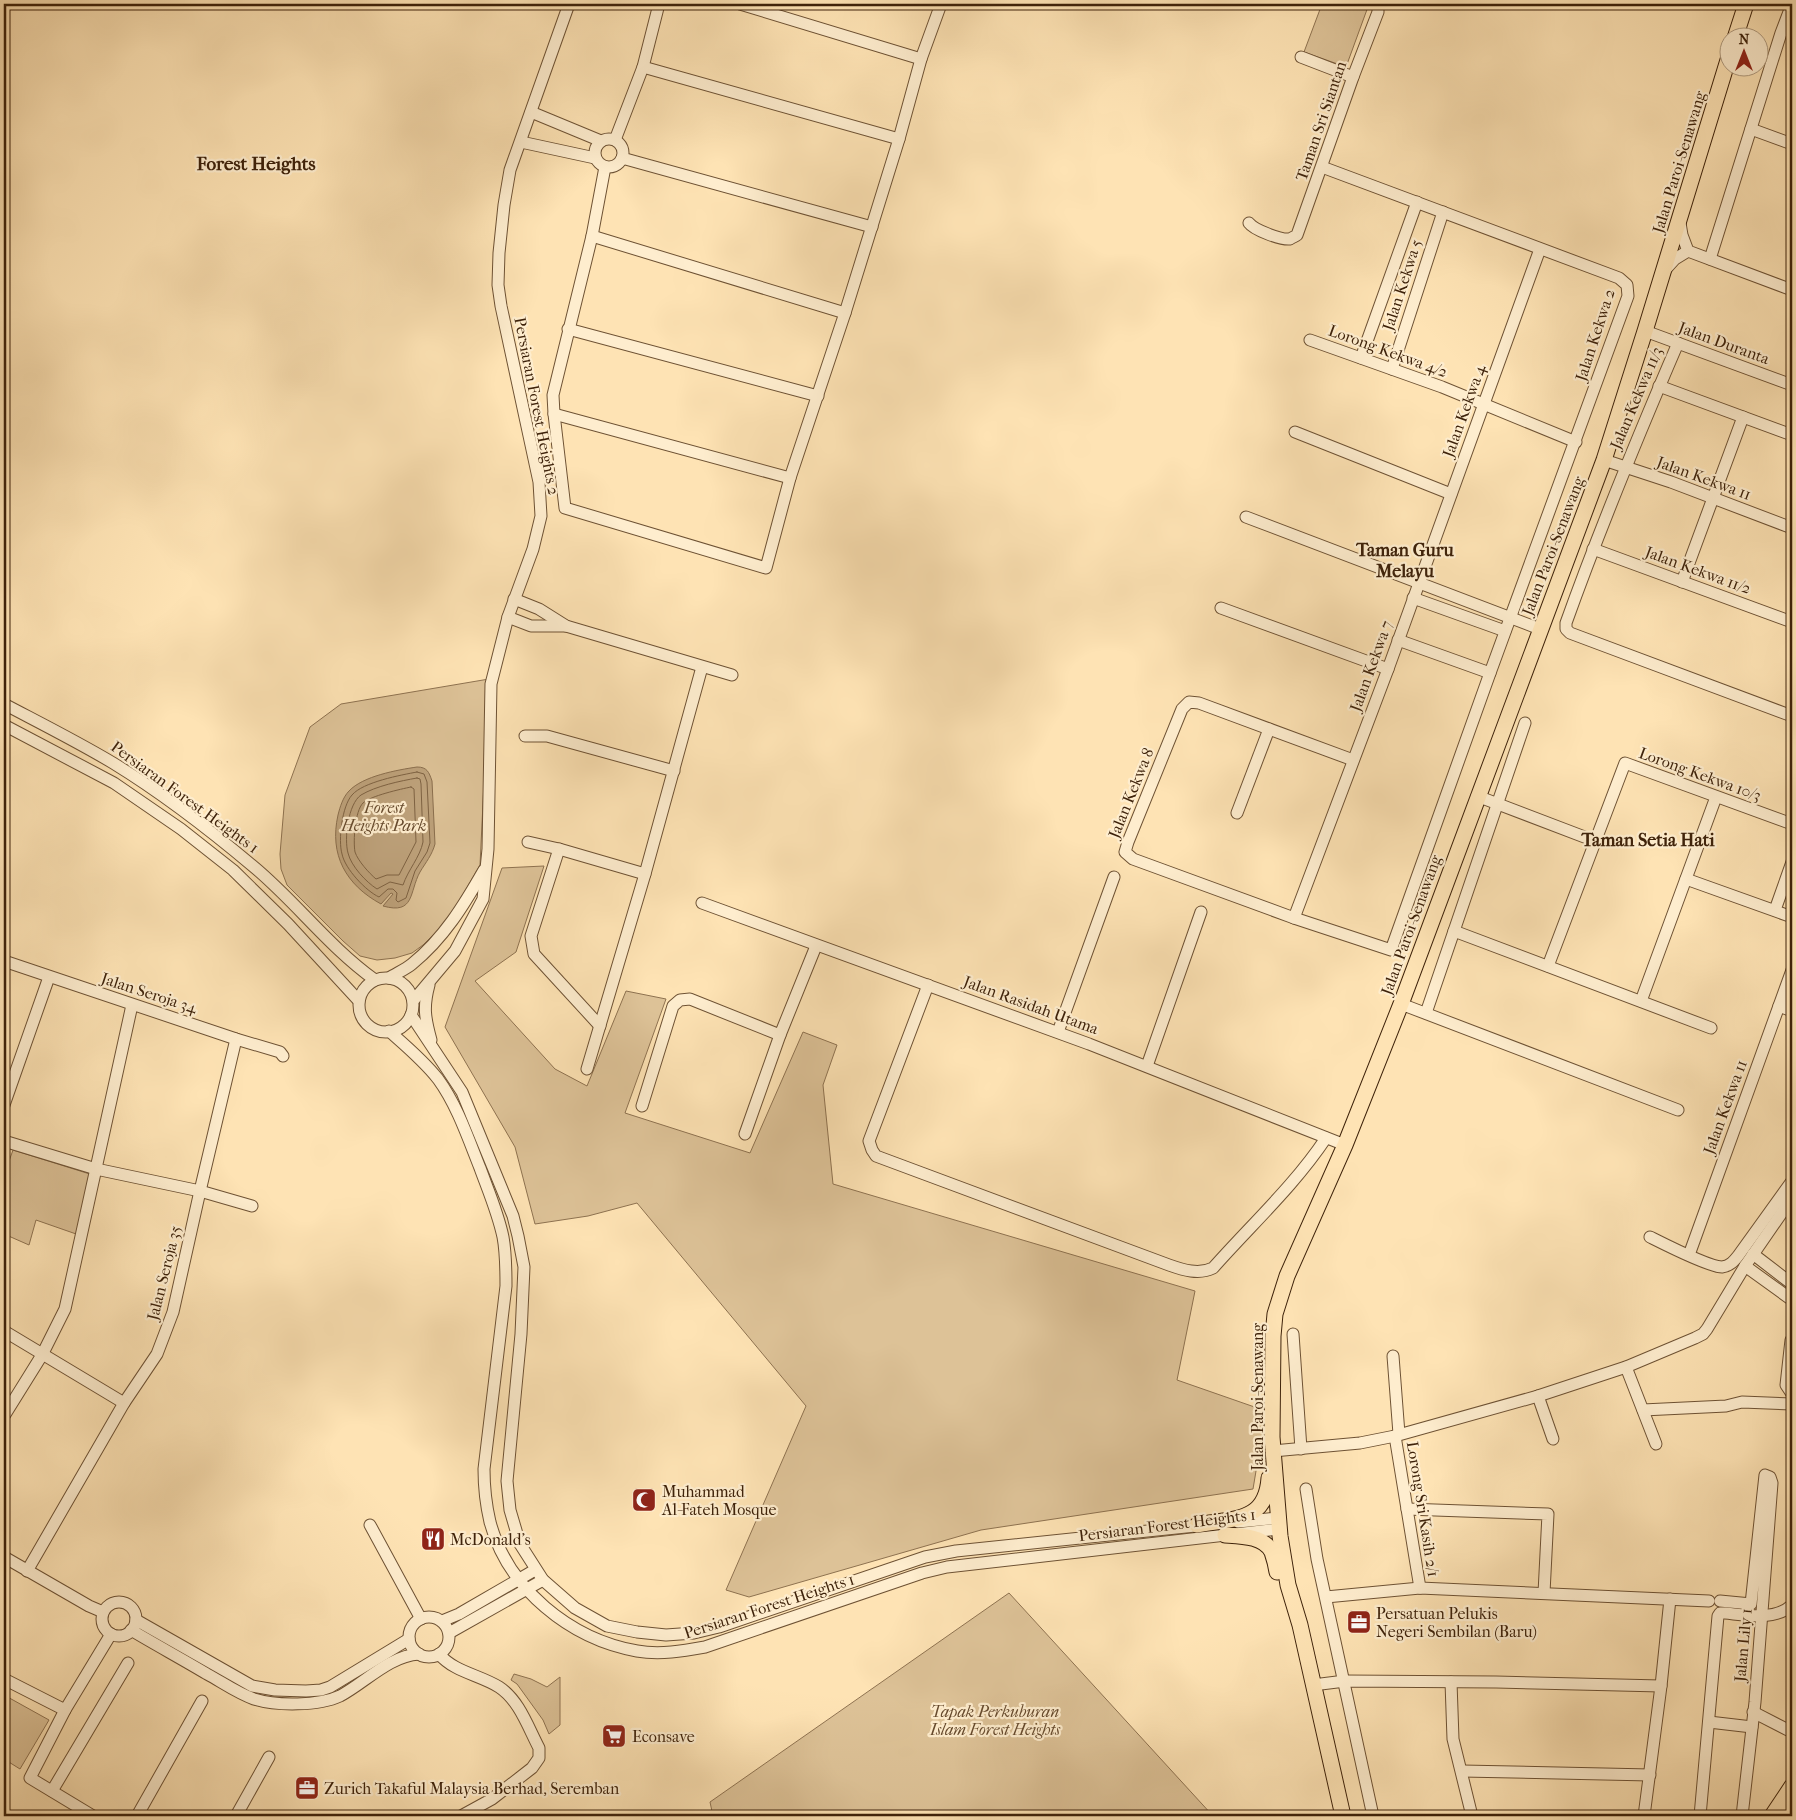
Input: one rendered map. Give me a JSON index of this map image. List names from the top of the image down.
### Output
{
  "streets": {
    "main road": ["Jalan Paroi-Senawang"],
    "street": [
      "Taman Sri Siantan",
      "Jalan Kekwa 5",
      "Jalan Kekwa 2",
      "Jalan Duranta",
      "Lorong Kekwa 4/2",
      "Jalan Kekwa 11/3",
      "Persiaran Forest Heights 2",
      "Jalan Kekwa 4",
      "Jalan Kekwa 11",
      "Jalan Kekwa 11/2",
      "Jalan Kekwa 7",
      "Lorong Kekwa 10/3",
      "Jalan Kekwa 8",
      "Persiaran Forest Heights 1",
      "Jalan Seroja 34",
      "Jalan Rasidah Utama",
      "Jalan Seroja 35",
      "Lorong Sri Kasih 2/1",
      "Jalan Lily 1"
    ]
  },
  "crossings": [
    ["Taman Sri Siantan", "Jalan Kekwa 2"],
    ["Jalan Paroi-Senawang", "Jalan Duranta"],
    ["Jalan Paroi-Senawang", "Jalan Kekwa 11"],
    ["Jalan Paroi-Senawang", "Persiaran Forest Heights 1"],
    ["Jalan Paroi-Senawang", "Jalan Rasidah Utama"],
    ["Jalan Kekwa 5", "Jalan Kekwa 2"],
    ["Jalan Kekwa 5", "Lorong Kekwa 4/2"],
    ["Jalan Kekwa 2", "Lorong Kekwa 4/2"],
    ["Jalan Kekwa 2", "Jalan Kekwa 4"],
    ["Jalan Kekwa 2", "Jalan Kekwa 8"],
    ["Jalan Duranta", "Jalan Kekwa 11/3"],
    ["Lorong Kekwa 4/2", "Jalan Kekwa 4"],
    ["Jalan Kekwa 11/3", "Jalan Kekwa 11"],
    ["Jalan Kekwa 11/3", "Jalan Kekwa 11/2"],
    ["Persiaran Forest Heights 2", "Persiaran Forest Heights 1"],
    ["Jalan Kekwa 4", "Jalan Kekwa 7"],
    ["Jalan Kekwa 7", "Jalan Kekwa 8"],
    ["Jalan Seroja 34", "Jalan Seroja 35"]
  ],
  "districts": ["Forest Heights", "Taman Guru Melayu", "Taman Setia Hati"],
  "parks": ["Forest Heights Park", "Tapak Perkuburan Islam Forest Heights"],
  "places": {
    "mosque": ["Muhammad Al-Fateh Mosque"],
    "restaurant": ["McDonald's"],
    "office": ["Persatuan Pelukis Negeri Sembilan (Baru)", "Zurich Takaful Malaysia Berhad, Seremban"],
    "supermarket": ["Econsave"]
  },
  "north": "top"
}
